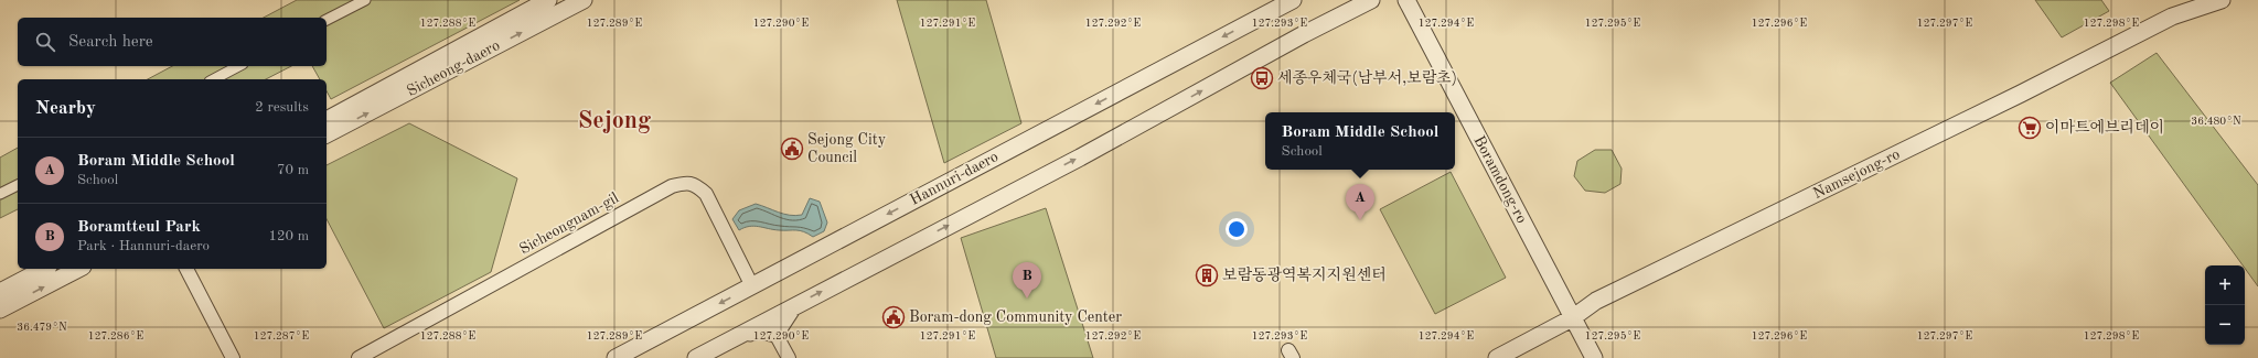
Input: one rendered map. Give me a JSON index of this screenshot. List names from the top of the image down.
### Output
{
  "streets": {
    "street": [
      "Sicheong-daero",
      "Namsejong-ro",
      "Hannuri-daero",
      "Boramdong-ro",
      "Sicheongnam-gil"
    ]
  },
  "crossings": [
    ["Namsejong-ro", "Boramdong-ro"],
    ["Hannuri-daero", "Sicheongnam-gil"]
  ],
  "districts": ["Sejong"],
  "places": {
    "bus stop": ["세종우체국(남부서,보람초)"],
    "supermarket": ["이마트에브리데이"],
    "public building": ["Sejong City Council", "Boram-dong Community Center"],
    "building": ["보람동광역복지지원센터"]
  },
  "page": {
    "search": "Search here",
    "heading": ["Nearby", "2 results"],
    "popup": ["Boram Middle School", "School"],
    "list": [
      {
        "mark": "A",
        "name": "Boram Middle School",
        "note": "School",
        "value": "70 m"
      },
      {
        "mark": "B",
        "name": "Boramtteul Park",
        "note": "Park · Hannuri-daero",
        "value": "120 m"
      }
    ],
    "pins": ["A", "B"],
    "map_buttons": ["+", "−"]
  },
  "coordinates": [
    "127.288°E",
    "127.289°E",
    "127.290°E",
    "127.291°E",
    "127.292°E",
    "127.293°E",
    "127.294°E",
    "127.295°E",
    "127.296°E",
    "127.297°E",
    "127.298°E",
    "36.480°N",
    "36.479°N",
    "127.286°E",
    "127.287°E"
  ]
}
